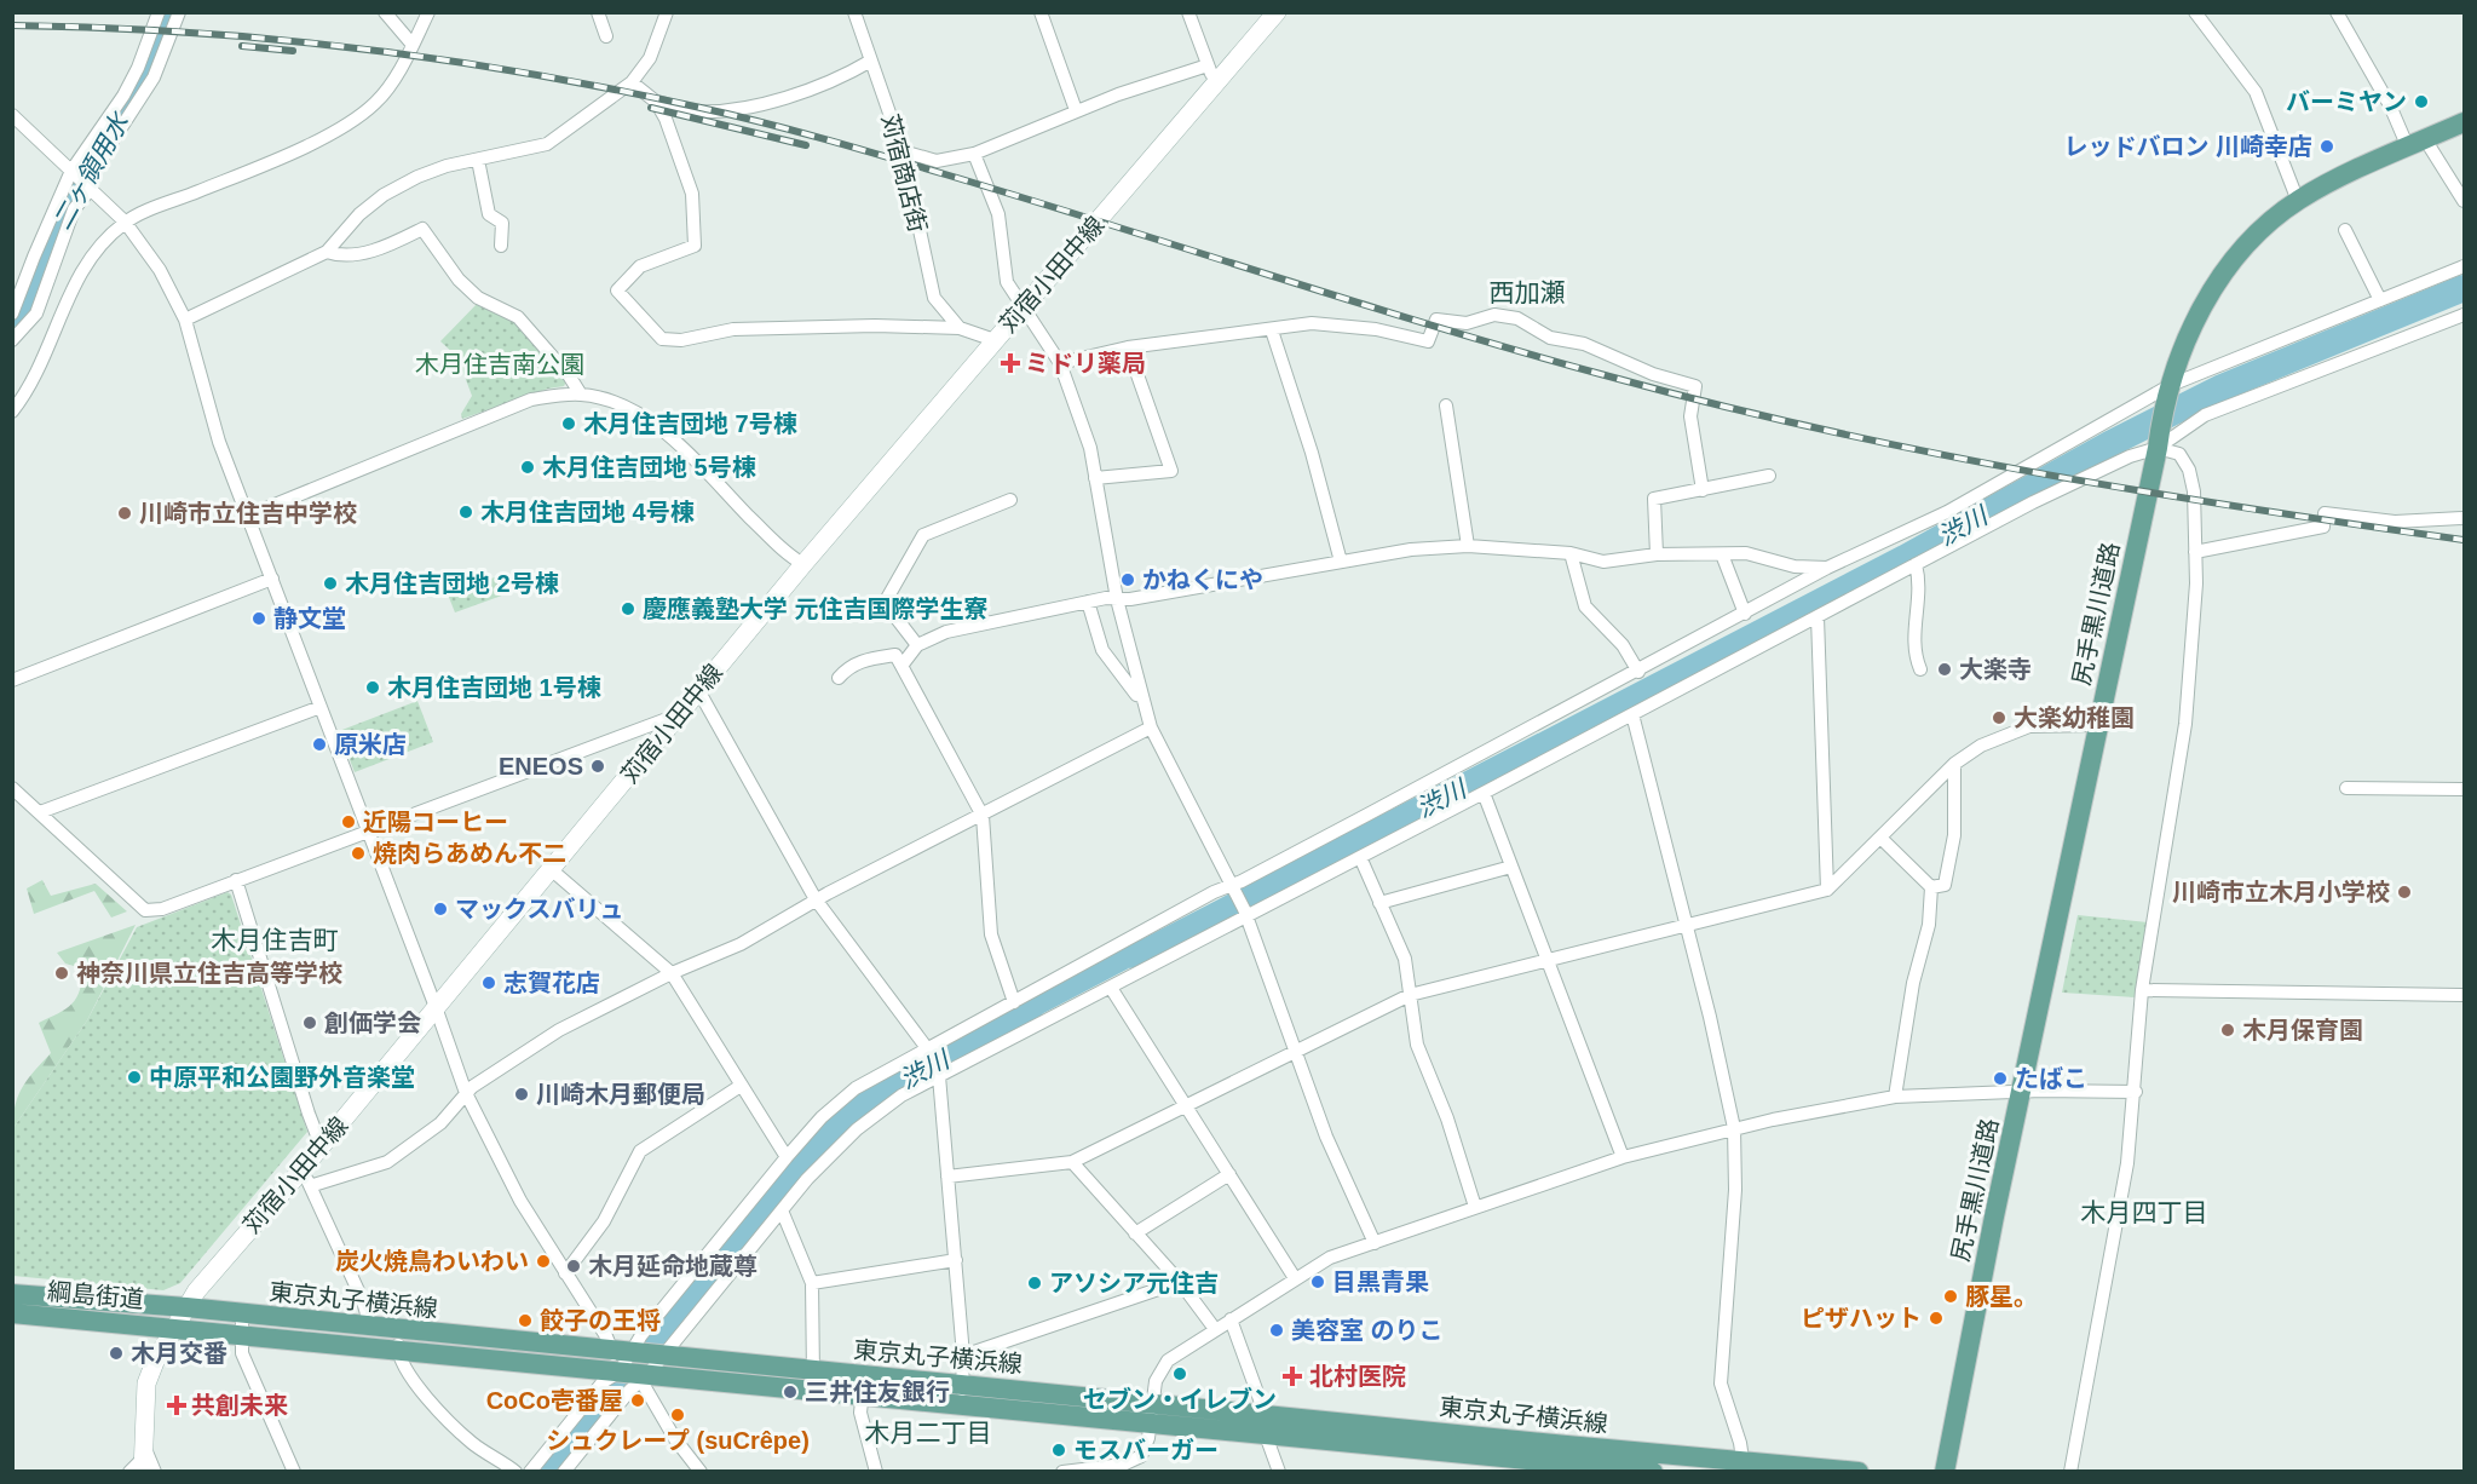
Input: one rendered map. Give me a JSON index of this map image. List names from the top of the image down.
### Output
{
  "streets": {
    "main road": ["尻手黒川道路", "綱島街道", "東京丸子横浜線"],
    "street": ["苅宿商店街", "苅宿小田中線"]
  },
  "crossings": [
    ["苅宿小田中線", "綱島街道"],
    ["苅宿小田中線", "東京丸子横浜線"],
    ["綱島街道", "東京丸子横浜線"]
  ],
  "districts": [
    "西加瀬",
    "木月住吉町",
    "木月四丁目",
    "木月二丁目"
  ],
  "water": ["二ヶ領用水", "渋川"],
  "parks": ["木月住吉南公園"],
  "places": {
    "other": [
      "バーミヤン",
      "レッドバロン 川崎幸店",
      "木月住吉団地 7号棟",
      "木月住吉団地 5号棟",
      "木月住吉団地 4号棟",
      "川崎市立住吉中学校",
      "かねくにや",
      "木月住吉団地 2号棟",
      "慶應義塾大学 元住吉国際学生寮",
      "静文堂",
      "大楽寺",
      "木月住吉団地 1号棟",
      "大楽幼稚園",
      "原米店",
      "ENEOS",
      "近陽コーヒー",
      "焼肉らあめん不二",
      "川崎市立木月小学校",
      "マックスバリュ",
      "神奈川県立住吉高等学校",
      "志賀花店",
      "創価学会",
      "木月保育園",
      "中原平和公園野外音楽堂",
      "たばこ",
      "川崎木月郵便局",
      "炭火焼鳥わいわい",
      "木月延命地蔵尊",
      "目黒青果",
      "アソシア元住吉",
      "豚星。",
      "ピザハット",
      "餃子の王将",
      "美容室 のりこ",
      "木月交番",
      "セブン・イレブン",
      "三井住友銀行",
      "CoCo壱番屋",
      "シュクレープ (suCrêpe)",
      "モスバーガー"
    ],
    "health": ["ミドリ薬局", "北村医院", "共創未来"]
  }
}
